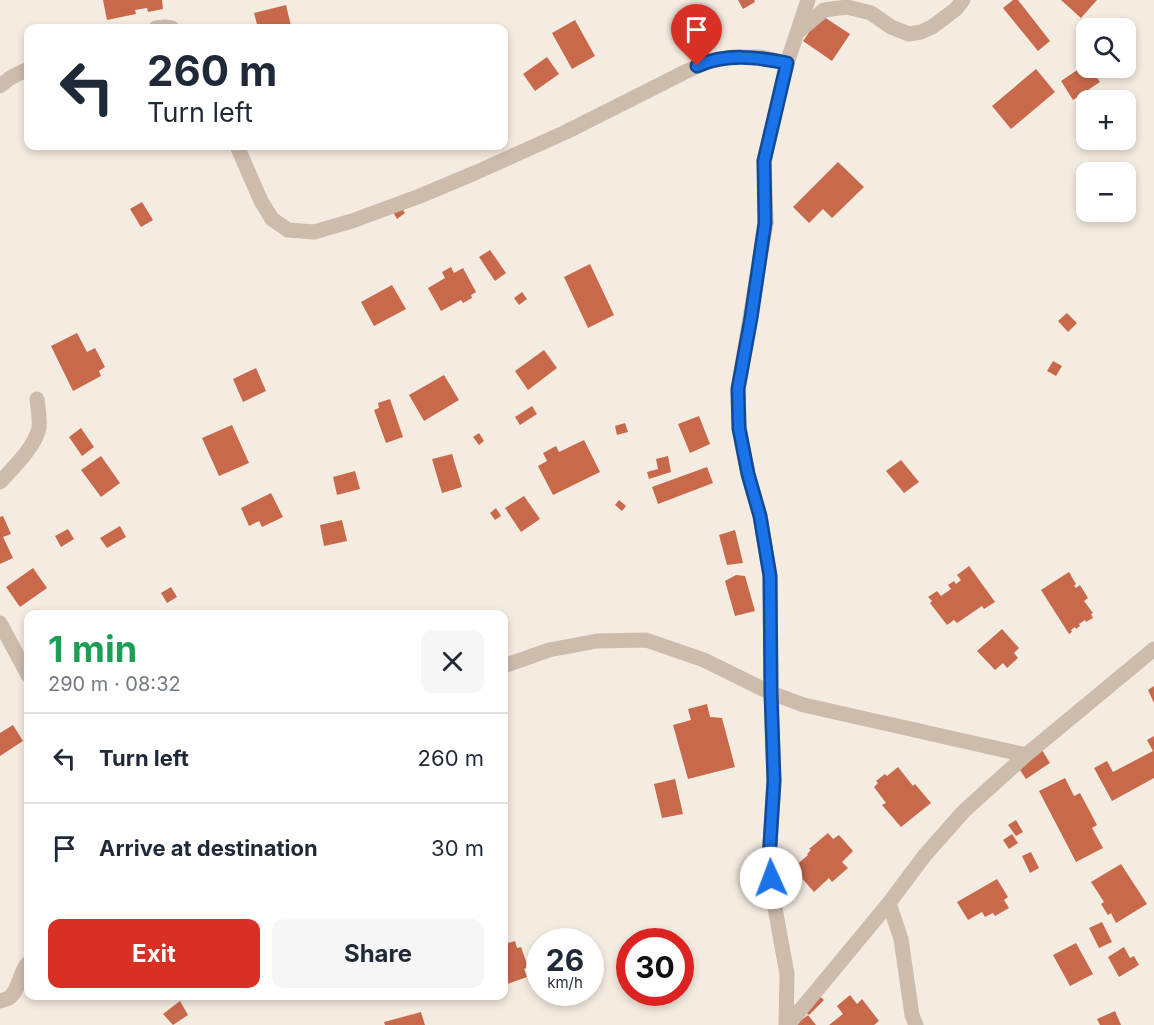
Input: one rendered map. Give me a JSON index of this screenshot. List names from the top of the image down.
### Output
{
  "page": {
    "map_buttons": ["+", "−"],
    "turn": ["260 m", "Turn left"],
    "heading": ["1 min", "290 m · 08:32"],
    "list": [
      {
        "name": "Turn left",
        "value": "260 m"
      },
      {
        "name": "Arrive at destination",
        "value": "30 m"
      }
    ],
    "buttons": ["Exit", "Share"],
    "speed": "26 km/h",
    "limit": "30"
  }
}
